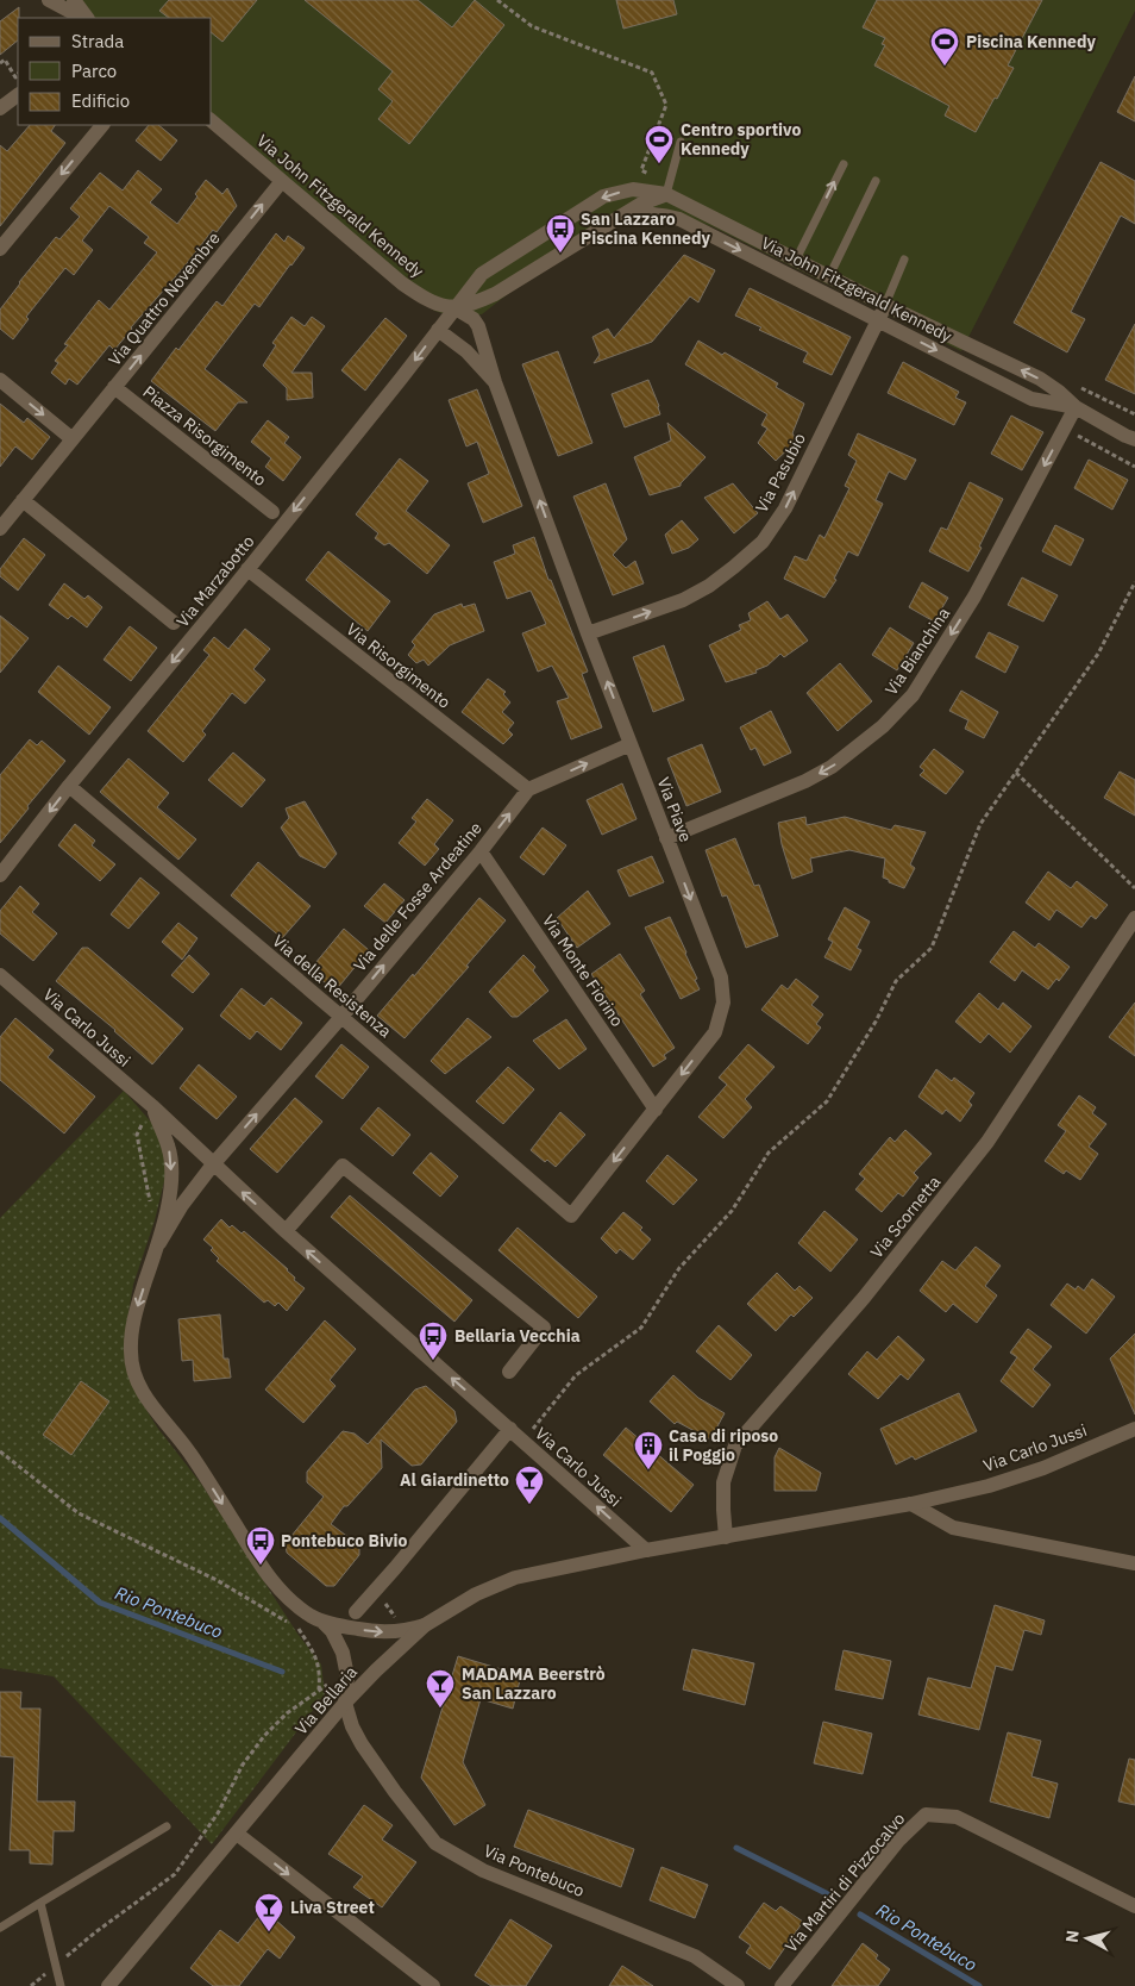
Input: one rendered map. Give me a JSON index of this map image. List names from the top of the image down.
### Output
{
  "streets": {
    "street": [
      "Via John Fitzgerald Kennedy",
      "Via Quattro Novembre",
      "Piazza Risorgimento",
      "Via Pasubio",
      "Via Marzabotto",
      "Via Bianchina",
      "Via Risorgimento",
      "Via Piave",
      "Via delle Fosse Ardeatine",
      "Via Monte Fiorino",
      "Via della Resistenza",
      "Via Carlo Jussi",
      "Via Scornetta",
      "Via Bellaria",
      "Via Pontebuco",
      "Via Martiri di Pizzocalvo"
    ]
  },
  "crossings": [
    ["Via John Fitzgerald Kennedy", "Via Quattro Novembre"],
    ["Via John Fitzgerald Kennedy", "Via Pasubio"],
    ["Via John Fitzgerald Kennedy", "Via Marzabotto"],
    ["Via John Fitzgerald Kennedy", "Via Bianchina"],
    ["Via John Fitzgerald Kennedy", "Via Piave"],
    ["Via Quattro Novembre", "Piazza Risorgimento"],
    ["Via Pasubio", "Via Piave"],
    ["Via Marzabotto", "Via Risorgimento"],
    ["Via Marzabotto", "Via Piave"],
    ["Via Marzabotto", "Via della Resistenza"],
    ["Via Bianchina", "Via Piave"],
    ["Via Risorgimento", "Via delle Fosse Ardeatine"],
    ["Via Piave", "Via delle Fosse Ardeatine"],
    ["Via Piave", "Via Monte Fiorino"],
    ["Via Piave", "Via della Resistenza"],
    ["Via delle Fosse Ardeatine", "Via Monte Fiorino"],
    ["Via delle Fosse Ardeatine", "Via della Resistenza"],
    ["Via delle Fosse Ardeatine", "Via Carlo Jussi"],
    ["Via Carlo Jussi", "Via Scornetta"],
    ["Via Carlo Jussi", "Via Bellaria"],
    ["Via Carlo Jussi", "Via Pontebuco"],
    ["Via Bellaria", "Via Pontebuco"]
  ],
  "one_way": [
    "Via Quattro Novembre",
    "Via Pasubio",
    "Via Marzabotto",
    "Via Bianchina",
    "Via delle Fosse Ardeatine"
  ],
  "water": ["Rio Pontebuco"],
  "places": {
    "sports": ["Piscina Kennedy", "Centro sportivo Kennedy"],
    "bus stop": ["San Lazzaro Piscina Kennedy", "Bellaria Vecchia", "Pontebuco Bivio"],
    "building": ["Casa di riposo il Poggio"],
    "bar": ["Al Giardinetto", "MADAMA Beerstrò San Lazzaro", "Liva Street"]
  },
  "legend": ["Strada", "Parco", "Edificio"],
  "north": "left"
}
